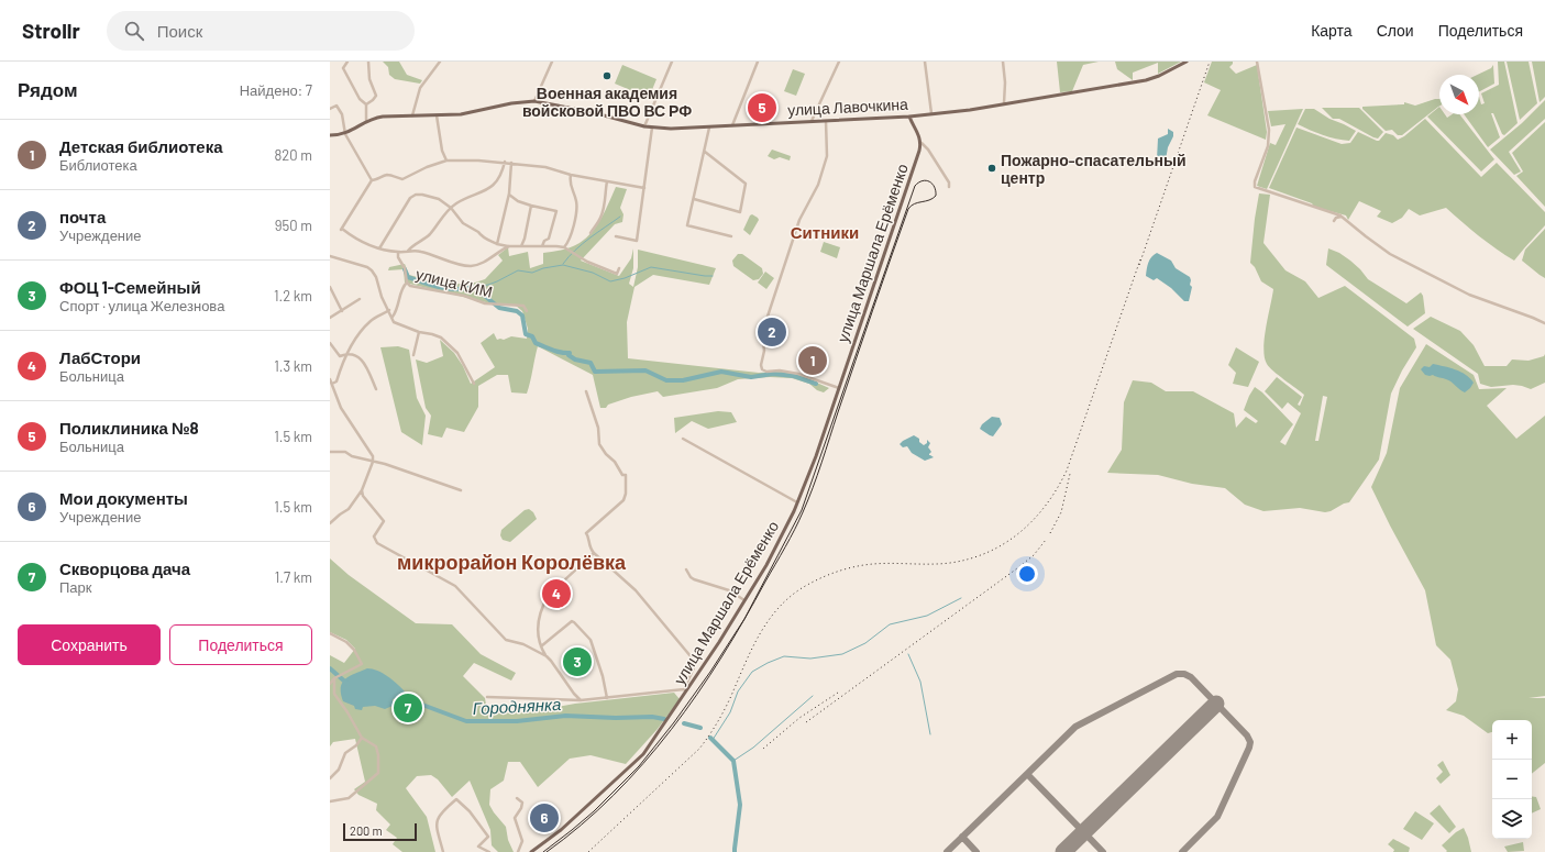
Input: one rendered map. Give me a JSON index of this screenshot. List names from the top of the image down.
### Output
{
  "streets": {
    "main road": ["улица Лавочкина", "улица Маршала Ерёменко"],
    "street": ["улица КИМ"]
  },
  "districts": ["Ситники", "микрорайон Королёвка"],
  "water": ["Городнянка"],
  "places": ["Военная академия войсковой ПВО ВС РФ", "Пожарно-спасательный центр"],
  "scale_bar": "200 m",
  "north": "bottom right",
  "page": {
    "header": "Strollr",
    "search": "Поиск",
    "nav": ["Карта", "Слои", "Поделиться"],
    "heading": ["Рядом", "Найдено: 7"],
    "pins": [
      "5",
      "2",
      "1",
      "4",
      "3",
      "7",
      "6"
    ],
    "list": [
      {
        "mark": "1",
        "name": "Детская библиотека",
        "note": "Библиотека",
        "value": "820 m"
      },
      {
        "mark": "2",
        "name": "почта",
        "note": "Учреждение",
        "value": "950 m"
      },
      {
        "mark": "3",
        "name": "ФОЦ 1-Семейный",
        "note": "Спорт · улица Железнова",
        "value": "1.2 km"
      },
      {
        "mark": "4",
        "name": "ЛабСтори",
        "note": "Больница",
        "value": "1.3 km"
      },
      {
        "mark": "5",
        "name": "Поликлиника №8",
        "note": "Больница",
        "value": "1.5 km"
      },
      {
        "mark": "6",
        "name": "Мои документы",
        "note": "Учреждение",
        "value": "1.5 km"
      },
      {
        "mark": "7",
        "name": "Скворцова дача",
        "note": "Парк",
        "value": "1.7 km"
      }
    ],
    "buttons": ["Сохранить", "Поделиться"],
    "map_buttons": ["+", "−"],
    "scale": "200 m"
  }
}
